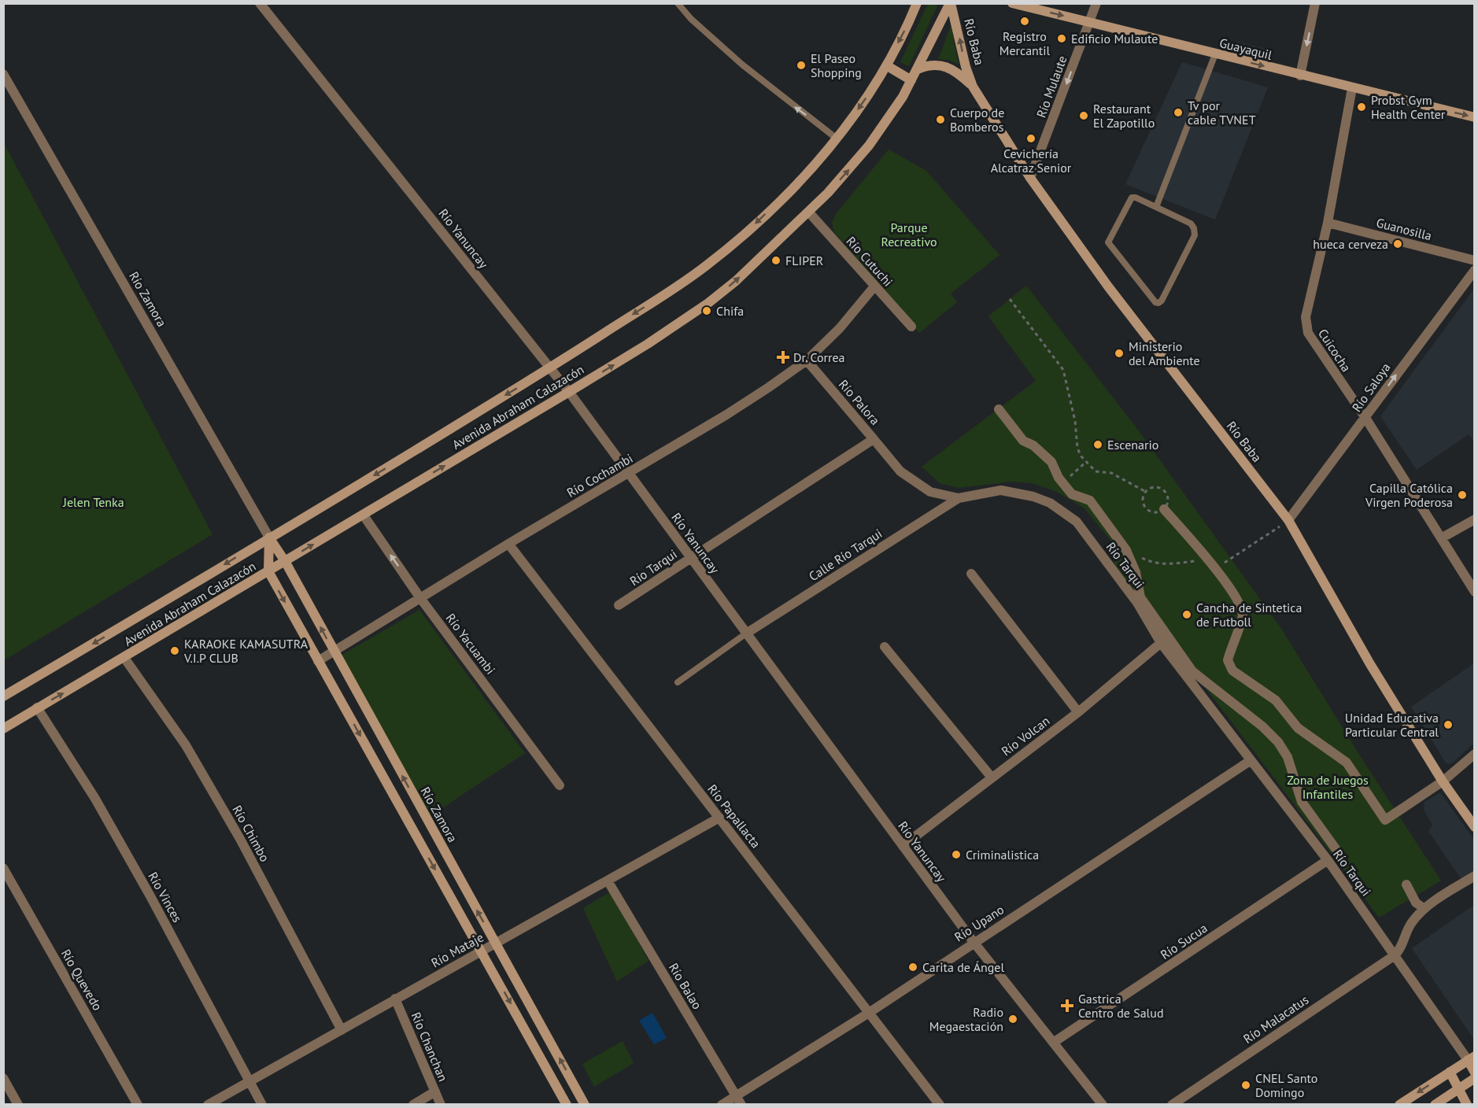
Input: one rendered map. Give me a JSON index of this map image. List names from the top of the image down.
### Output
{
  "streets": {
    "street": [
      "Río Baba",
      "Guayaquil",
      "Río Mulaute",
      "Guanosilla",
      "Río Yanuncay",
      "Río Cutuchi",
      "Río Zamora",
      "Cuicocha",
      "Río Saloya",
      "Río Palora",
      "Avenida Abraham Calazacón",
      "Río Cochambi",
      "Calle Río Tarqui",
      "Río Tarqui",
      "Río Yacuambi",
      "Río Volcan",
      "Río Papallacta",
      "Río Chimbo",
      "Río Vinces",
      "Río Upano",
      "Río Sucua",
      "Río Mataje",
      "Río Quevedo",
      "Río Balao",
      "Río Malacatus",
      "Río Chanchan"
    ]
  },
  "crossings": [
    ["Río Baba", "Río Mulaute"],
    ["Río Baba", "Río Saloya"],
    ["Río Baba", "Avenida Abraham Calazacón"],
    ["Guayaquil", "Río Mulaute"],
    ["Guayaquil", "Cuicocha"],
    ["Guanosilla", "Cuicocha"],
    ["Río Yanuncay", "Avenida Abraham Calazacón"],
    ["Río Yanuncay", "Río Cochambi"],
    ["Río Yanuncay", "Calle Río Tarqui"],
    ["Río Yanuncay", "Río Tarqui"],
    ["Río Yanuncay", "Río Volcan"],
    ["Río Yanuncay", "Río Upano"],
    ["Río Yanuncay", "Río Sucua"],
    ["Río Cutuchi", "Avenida Abraham Calazacón"],
    ["Río Cutuchi", "Río Cochambi"],
    ["Río Zamora", "Avenida Abraham Calazacón"],
    ["Río Zamora", "Río Cochambi"],
    ["Río Zamora", "Río Mataje"],
    ["Cuicocha", "Río Saloya"],
    ["Río Palora", "Río Cochambi"],
    ["Río Palora", "Río Tarqui"],
    ["Avenida Abraham Calazacón", "Río Yacuambi"],
    ["Avenida Abraham Calazacón", "Río Chimbo"],
    ["Avenida Abraham Calazacón", "Río Vinces"],
    ["Río Cochambi", "Río Yacuambi"],
    ["Río Cochambi", "Río Papallacta"],
    ["Calle Río Tarqui", "Río Tarqui"],
    ["Río Tarqui", "Río Volcan"],
    ["Río Tarqui", "Río Upano"],
    ["Río Tarqui", "Río Sucua"],
    ["Río Tarqui", "Río Malacatus"],
    ["Río Papallacta", "Río Upano"],
    ["Río Papallacta", "Río Mataje"],
    ["Río Chimbo", "Río Mataje"],
    ["Río Vinces", "Río Mataje"],
    ["Río Upano", "Río Balao"],
    ["Río Mataje", "Río Balao"],
    ["Río Mataje", "Río Chanchan"]
  ],
  "one_way": ["Guayaquil", "Río Mulaute", "Río Saloya"],
  "parks": ["Parque Recreativo", "Jelen Tenka", "Zona de Juegos Infantiles"],
  "places": {
    "other": [
      "Registro Mercantil",
      "Edificio Mulaute",
      "El Paseo Shopping",
      "Probst Gym Health Center",
      "Tv por cable TVNET",
      "Restaurant El Zapotillo",
      "Cuerpo de Bomberos",
      "Cevichería Alcatraz Senior",
      "hueca cerveza",
      "FLIPER",
      "Chifa",
      "Ministerio del Ambiente",
      "Escenario",
      "Capilla Católica Virgen Poderosa",
      "Cancha de Sintetica de Futboll",
      "KARAOKE KAMASUTRA V.I.P CLUB",
      "Unidad Educativa Particular Central",
      "Criminalistica",
      "Carita de Ángel",
      "Radio Megaestación",
      "CNEL Santo Domingo"
    ],
    "health": ["Dr. Correa", "Gastrica Centro de Salud"]
  }
}
